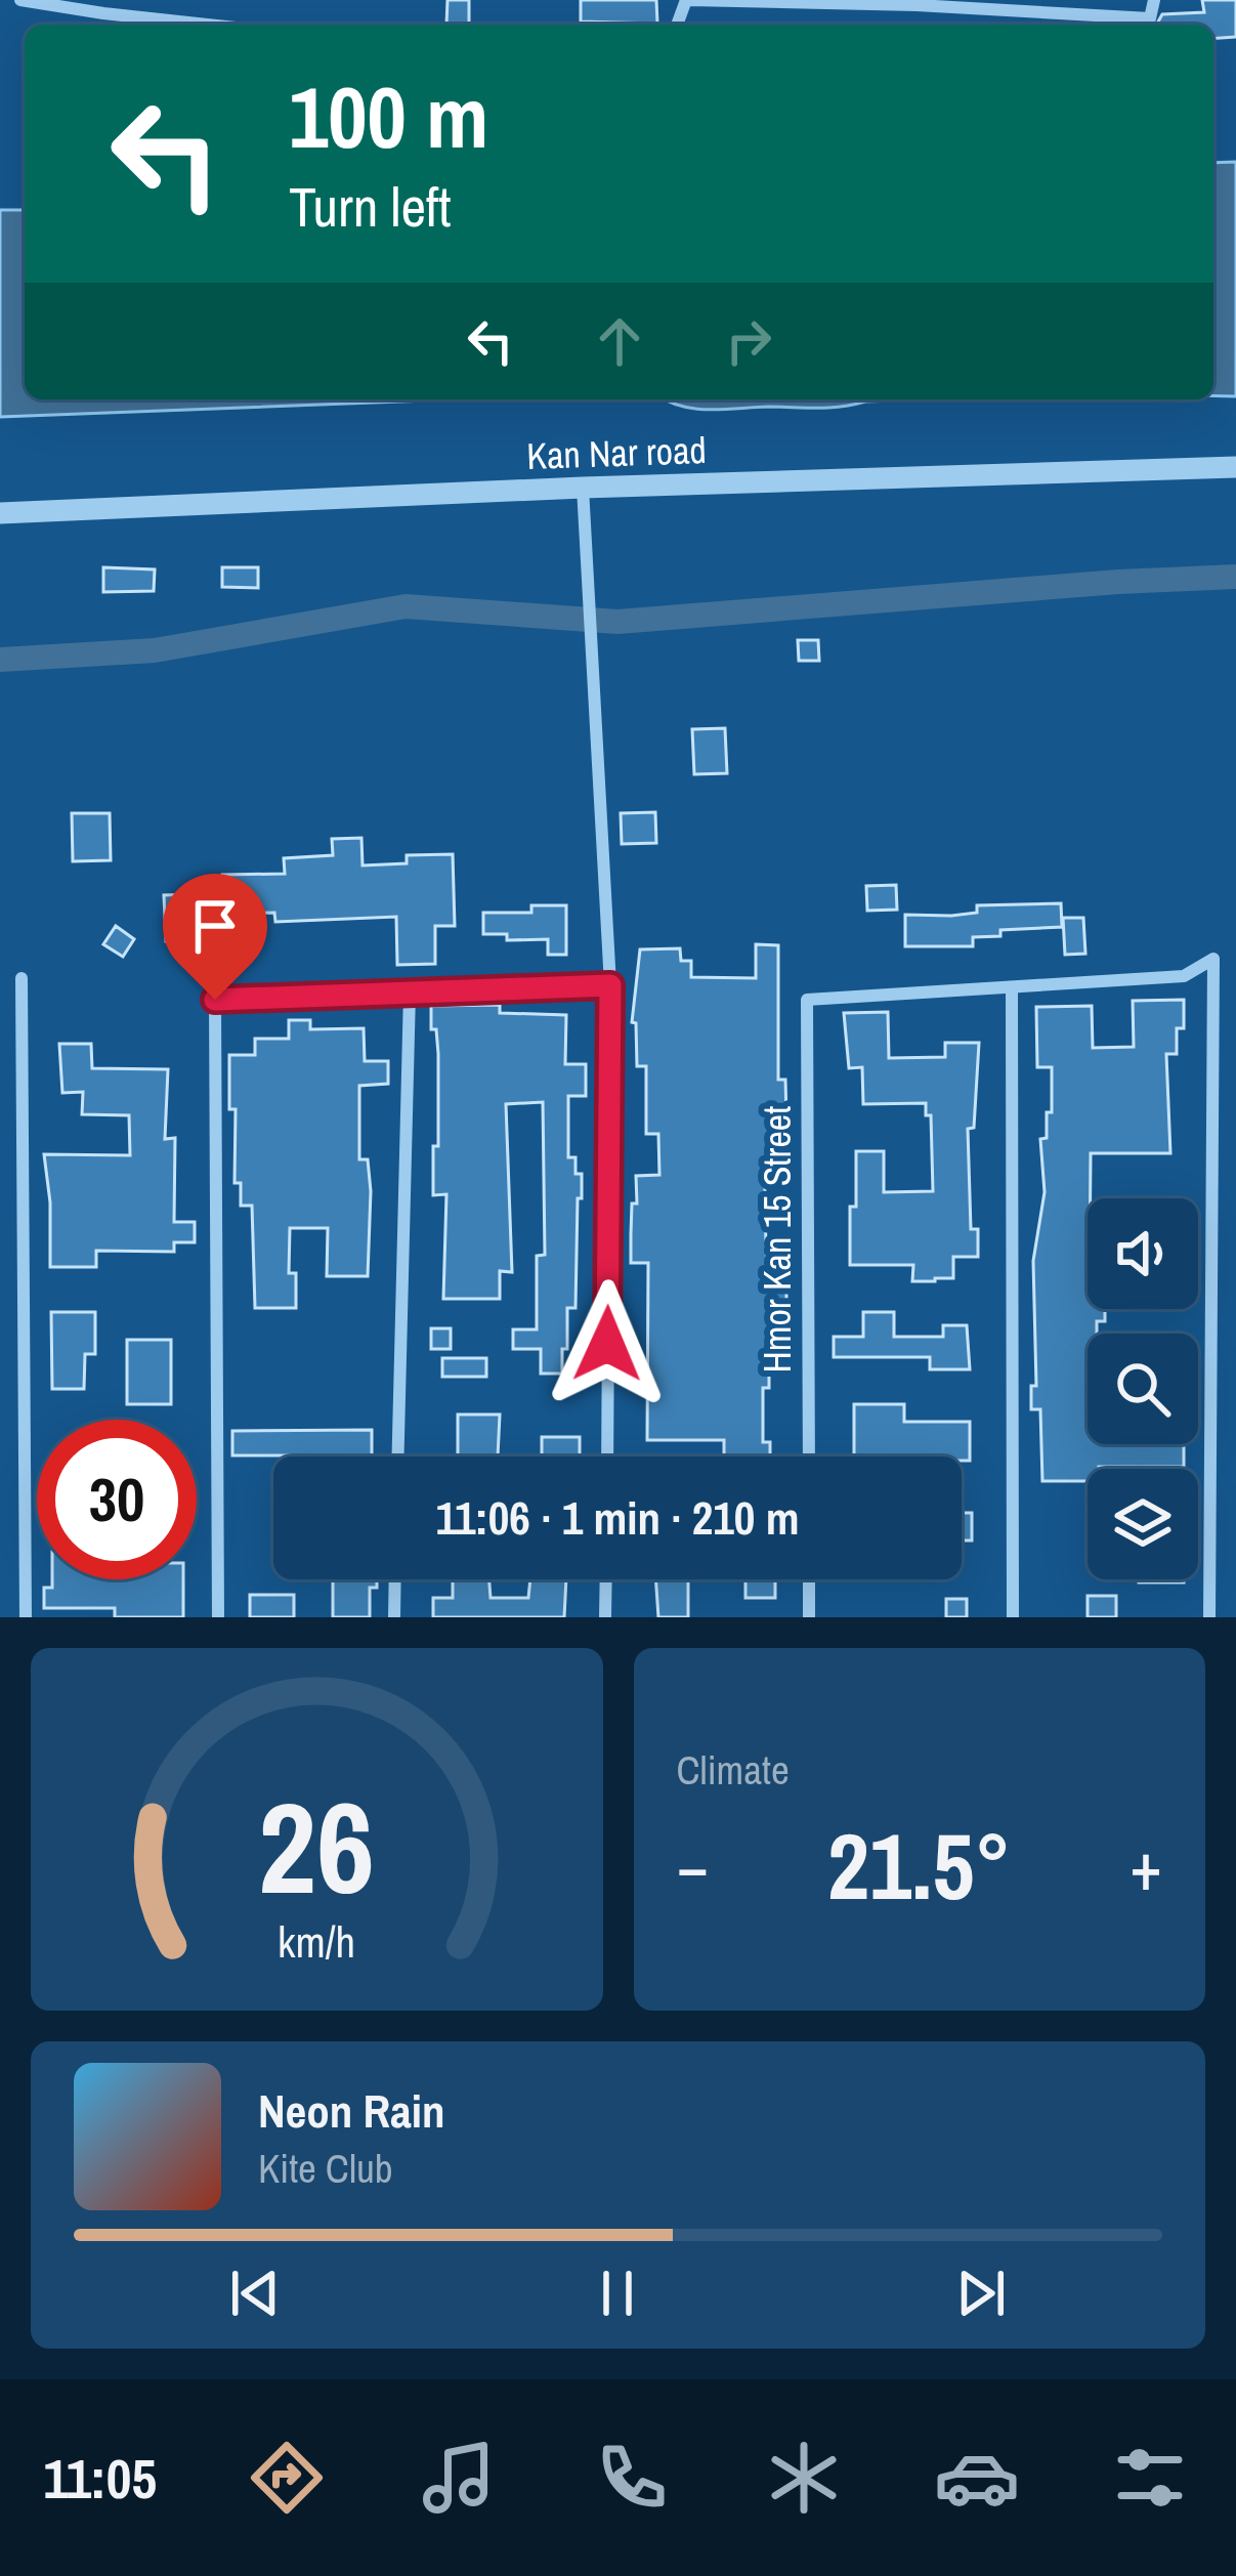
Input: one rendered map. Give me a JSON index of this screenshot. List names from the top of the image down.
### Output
{
  "streets": {
    "street": ["Kan Nar road", "Hmor Kan 15 Street"]
  },
  "page": {
    "turn": ["100 m", "Turn left"],
    "limit": "30",
    "trip": "11:06 · 1 min · 210 m",
    "tile": "Climate",
    "heat": ["−", "21.5°", "+"],
    "song": ["Neon Rain", "Kite Club"],
    "tabs": "11:05",
    "gauge": ["26", "km/h"]
  }
}
